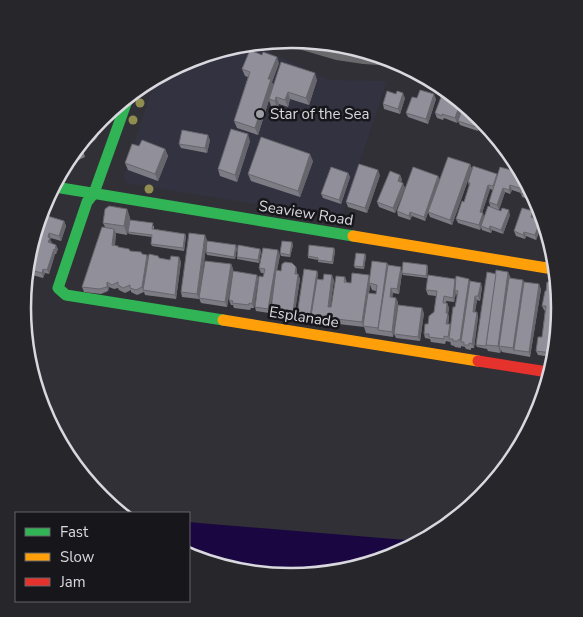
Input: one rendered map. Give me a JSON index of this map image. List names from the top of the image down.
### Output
{
  "streets": {
    "street": ["Seaview Road", "Esplanade"]
  },
  "crossings": [
    ["Seaview Road", "Esplanade"]
  ],
  "places": ["Star of the Sea"],
  "legend": ["Fast", "Slow", "Jam"]
}
